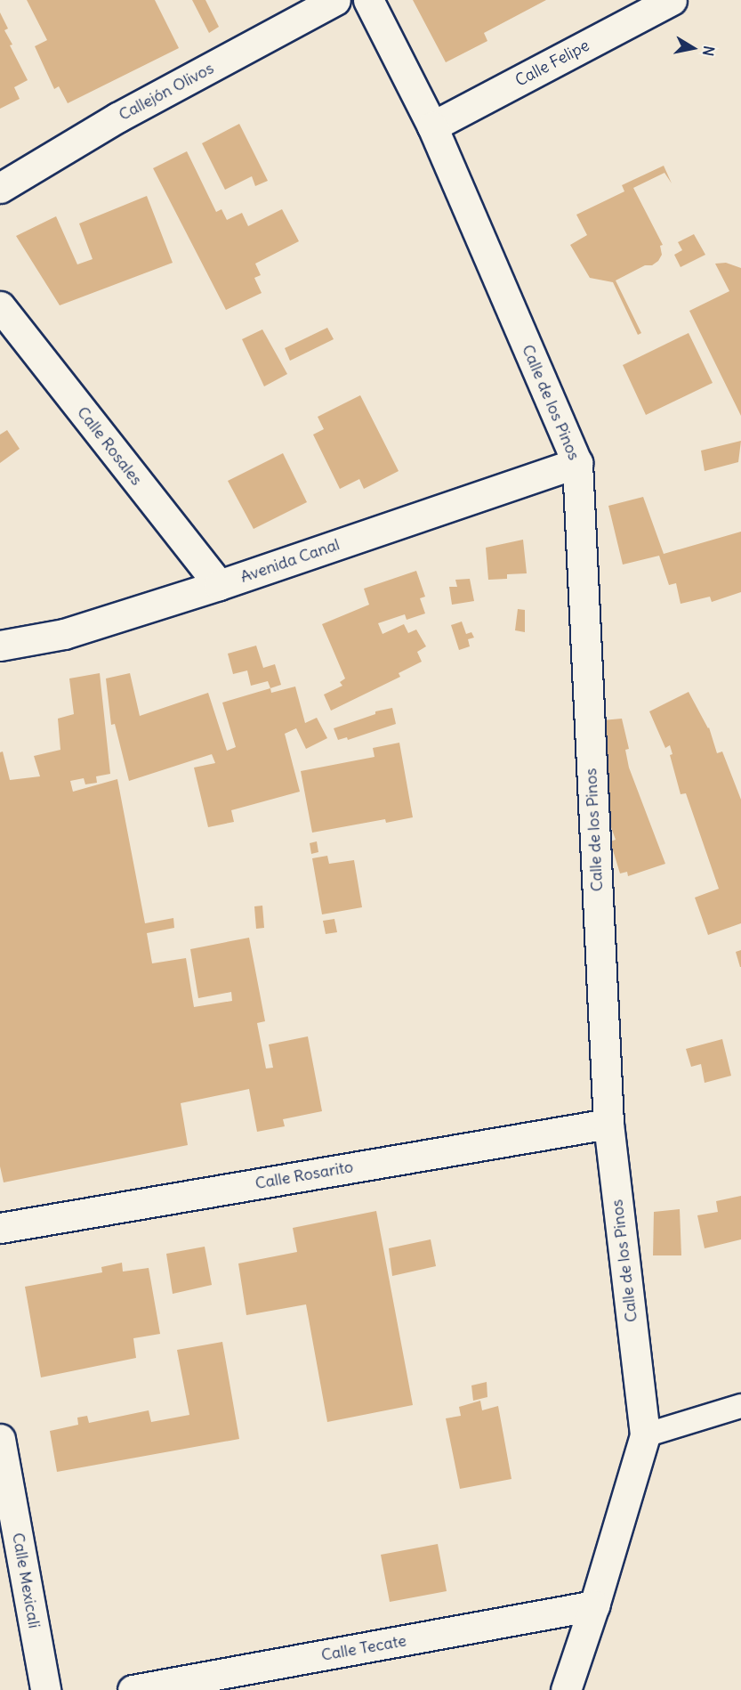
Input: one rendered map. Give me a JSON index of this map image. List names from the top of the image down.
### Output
{
  "streets": {
    "street": [
      "Calle Felipe",
      "Callejón Olivos",
      "Calle de los Pinos",
      "Calle Rosales",
      "Avenida Canal",
      "Calle Rosarito",
      "Calle Mexicali",
      "Calle Tecate"
    ]
  },
  "crossings": [
    ["Calle Felipe", "Calle de los Pinos"],
    ["Calle de los Pinos", "Avenida Canal"],
    ["Calle de los Pinos", "Calle Rosarito"],
    ["Calle de los Pinos", "Calle Tecate"],
    ["Calle Rosales", "Avenida Canal"]
  ],
  "north": "right"
}
